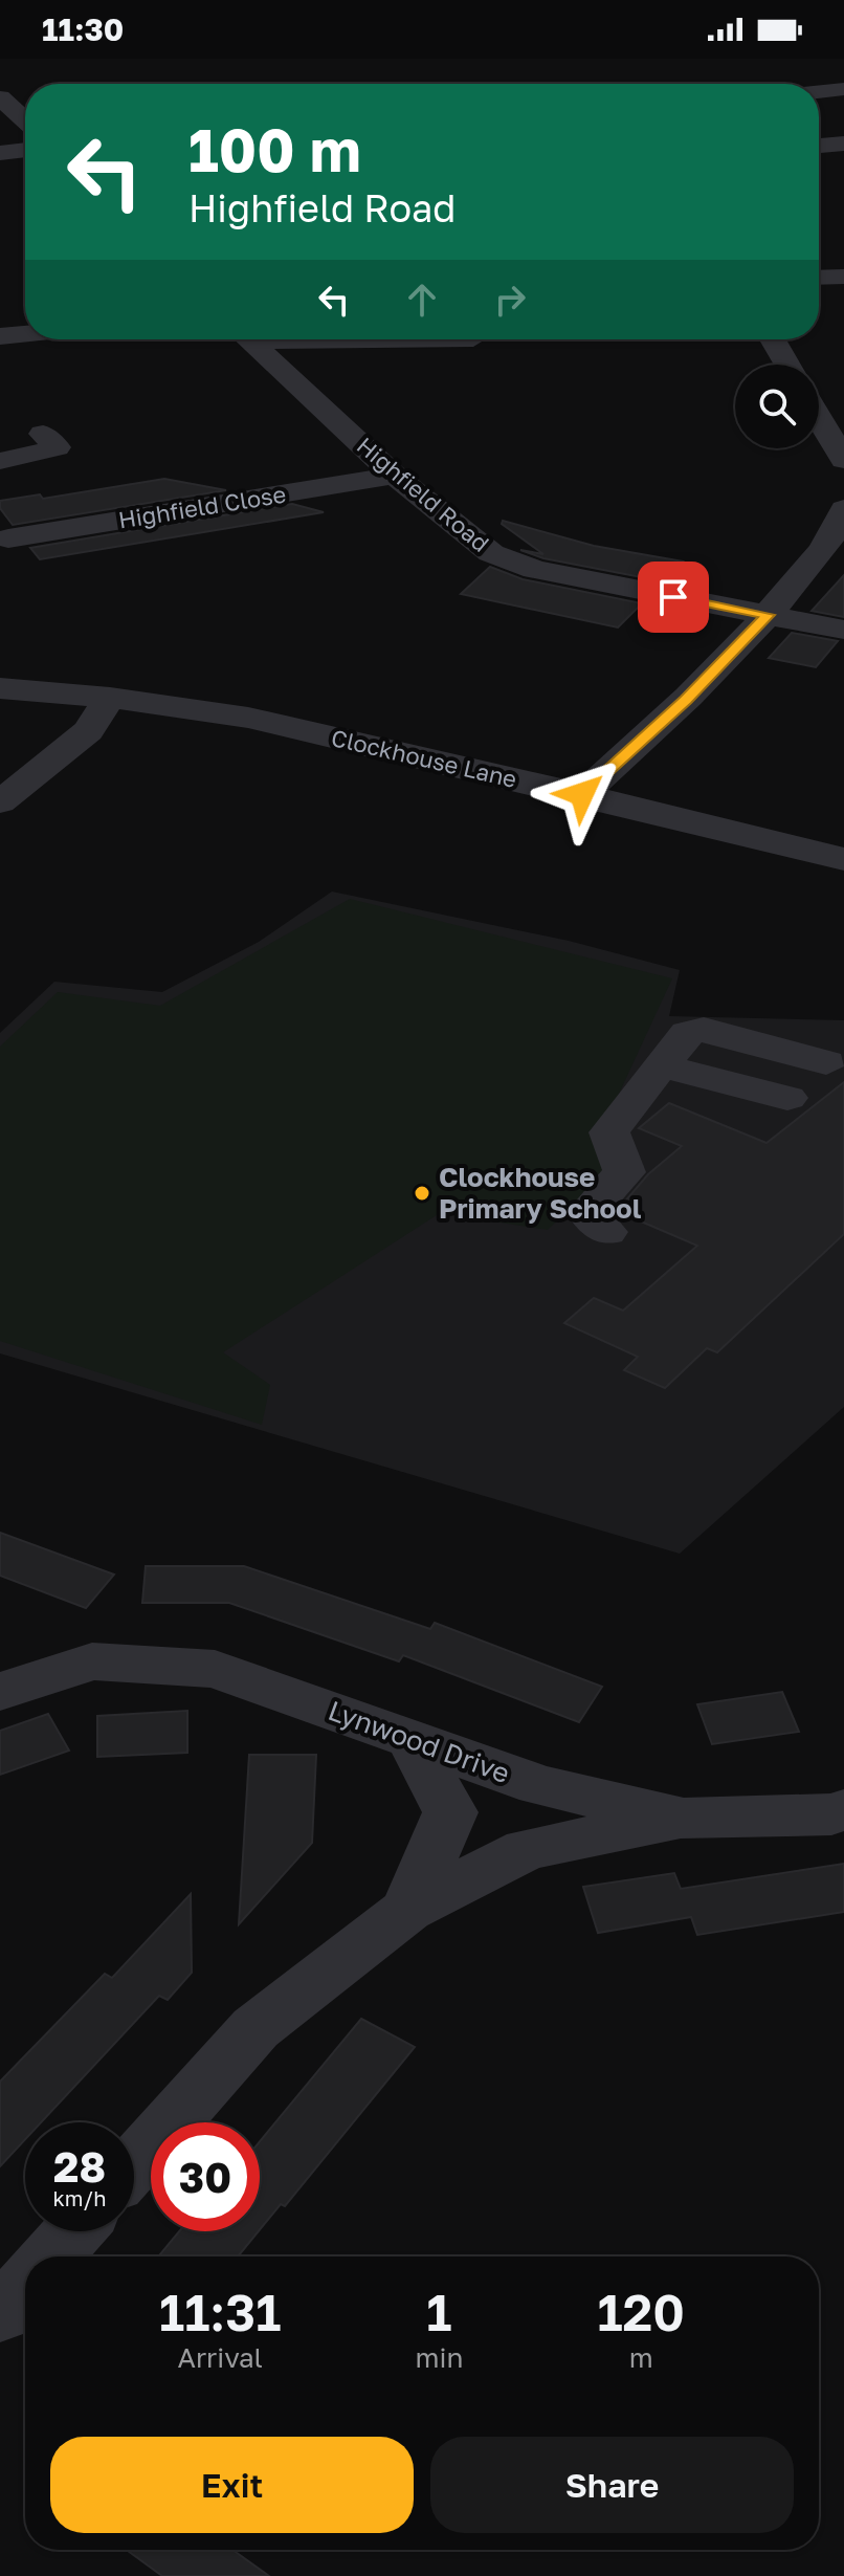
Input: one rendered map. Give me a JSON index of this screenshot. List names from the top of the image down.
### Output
{
  "streets": {
    "street": [
      "Highfield Road",
      "Highfield Close",
      "Clockhouse Lane",
      "Lynwood Drive"
    ]
  },
  "crossings": [
    ["Highfield Road", "Highfield Close"]
  ],
  "places": ["Clockhouse Primary School"],
  "page": {
    "status": "11:30",
    "turn": ["100 m", "Highfield Road"],
    "speed": "28 km/h",
    "limit": "30",
    "eta": [
      "11:31",
      "Arrival",
      "1",
      "min",
      "120",
      "m"
    ],
    "buttons": ["Exit", "Share"]
  }
}
